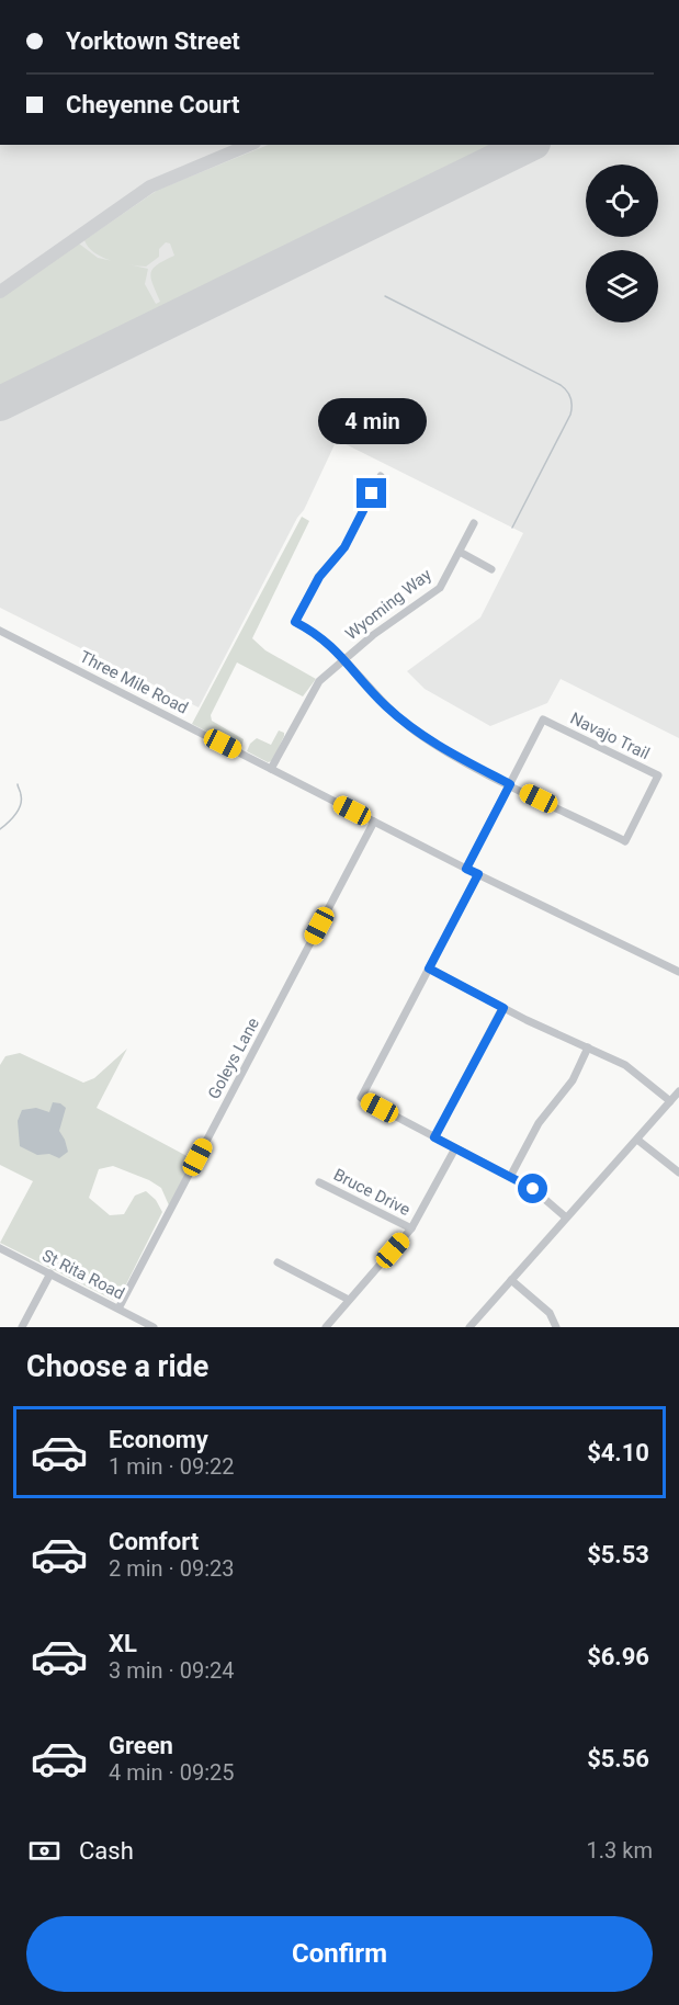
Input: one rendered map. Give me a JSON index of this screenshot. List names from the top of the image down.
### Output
{
  "streets": {
    "street": [
      "Wyoming Way",
      "Three Mile Road",
      "Navajo Trail",
      "Goleys Lane",
      "Bruce Drive",
      "St Rita Road"
    ]
  },
  "crossings": [
    ["Wyoming Way", "Three Mile Road"],
    ["Three Mile Road", "Goleys Lane"],
    ["Goleys Lane", "St Rita Road"]
  ],
  "page": {
    "banner": ["Yorktown Street", "Cheyenne Court"],
    "bubble": "4 min",
    "heading": "Choose a ride",
    "list": [
      {
        "name": "Economy",
        "note": "1 min · 09:22",
        "value": "$4.10"
      },
      {
        "name": "Comfort",
        "note": "2 min · 09:23",
        "value": "$5.53"
      },
      {
        "name": "XL",
        "note": "3 min · 09:24",
        "value": "$6.96"
      },
      {
        "name": "Green",
        "note": "4 min · 09:25",
        "value": "$5.56"
      }
    ],
    "pay": ["Cash", "1.3 km"],
    "buttons": "Confirm"
  }
}
